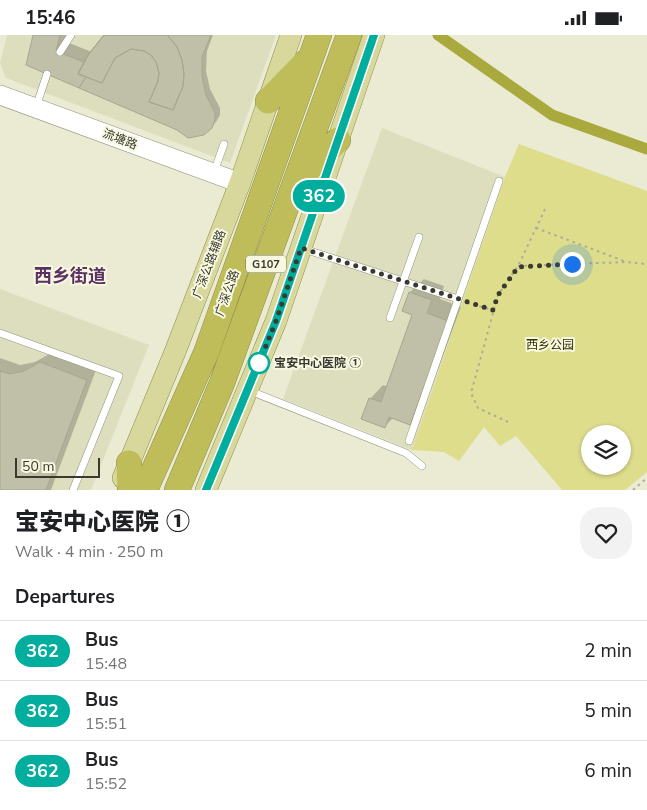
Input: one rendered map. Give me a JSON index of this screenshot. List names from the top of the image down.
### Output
{
  "streets": {
    "highway": ["G107", "广深公路"],
    "main road": ["流塘路", "广深公路辅路"]
  },
  "crossings": [
    ["流塘路", "广深公路辅路"]
  ],
  "districts": ["西乡街道"],
  "parks": ["西乡公园"],
  "places": ["宝安中心医院 ①"],
  "lines": ["bus line 362"],
  "scale_bar": "50 m",
  "page": {
    "status": "15:46",
    "on_map": "362",
    "scale": "50 m",
    "heading": [
      ["宝安中心医院 ①", "Walk · 4 min · 250 m"],
      "Departures"
    ],
    "list": [
      {
        "mark": "362",
        "name": "Bus",
        "note": "15:48",
        "value": "2 min"
      },
      {
        "mark": "362",
        "name": "Bus",
        "note": "15:51",
        "value": "5 min"
      },
      {
        "mark": "362",
        "name": "Bus",
        "note": "15:52",
        "value": "6 min"
      }
    ]
  }
}
